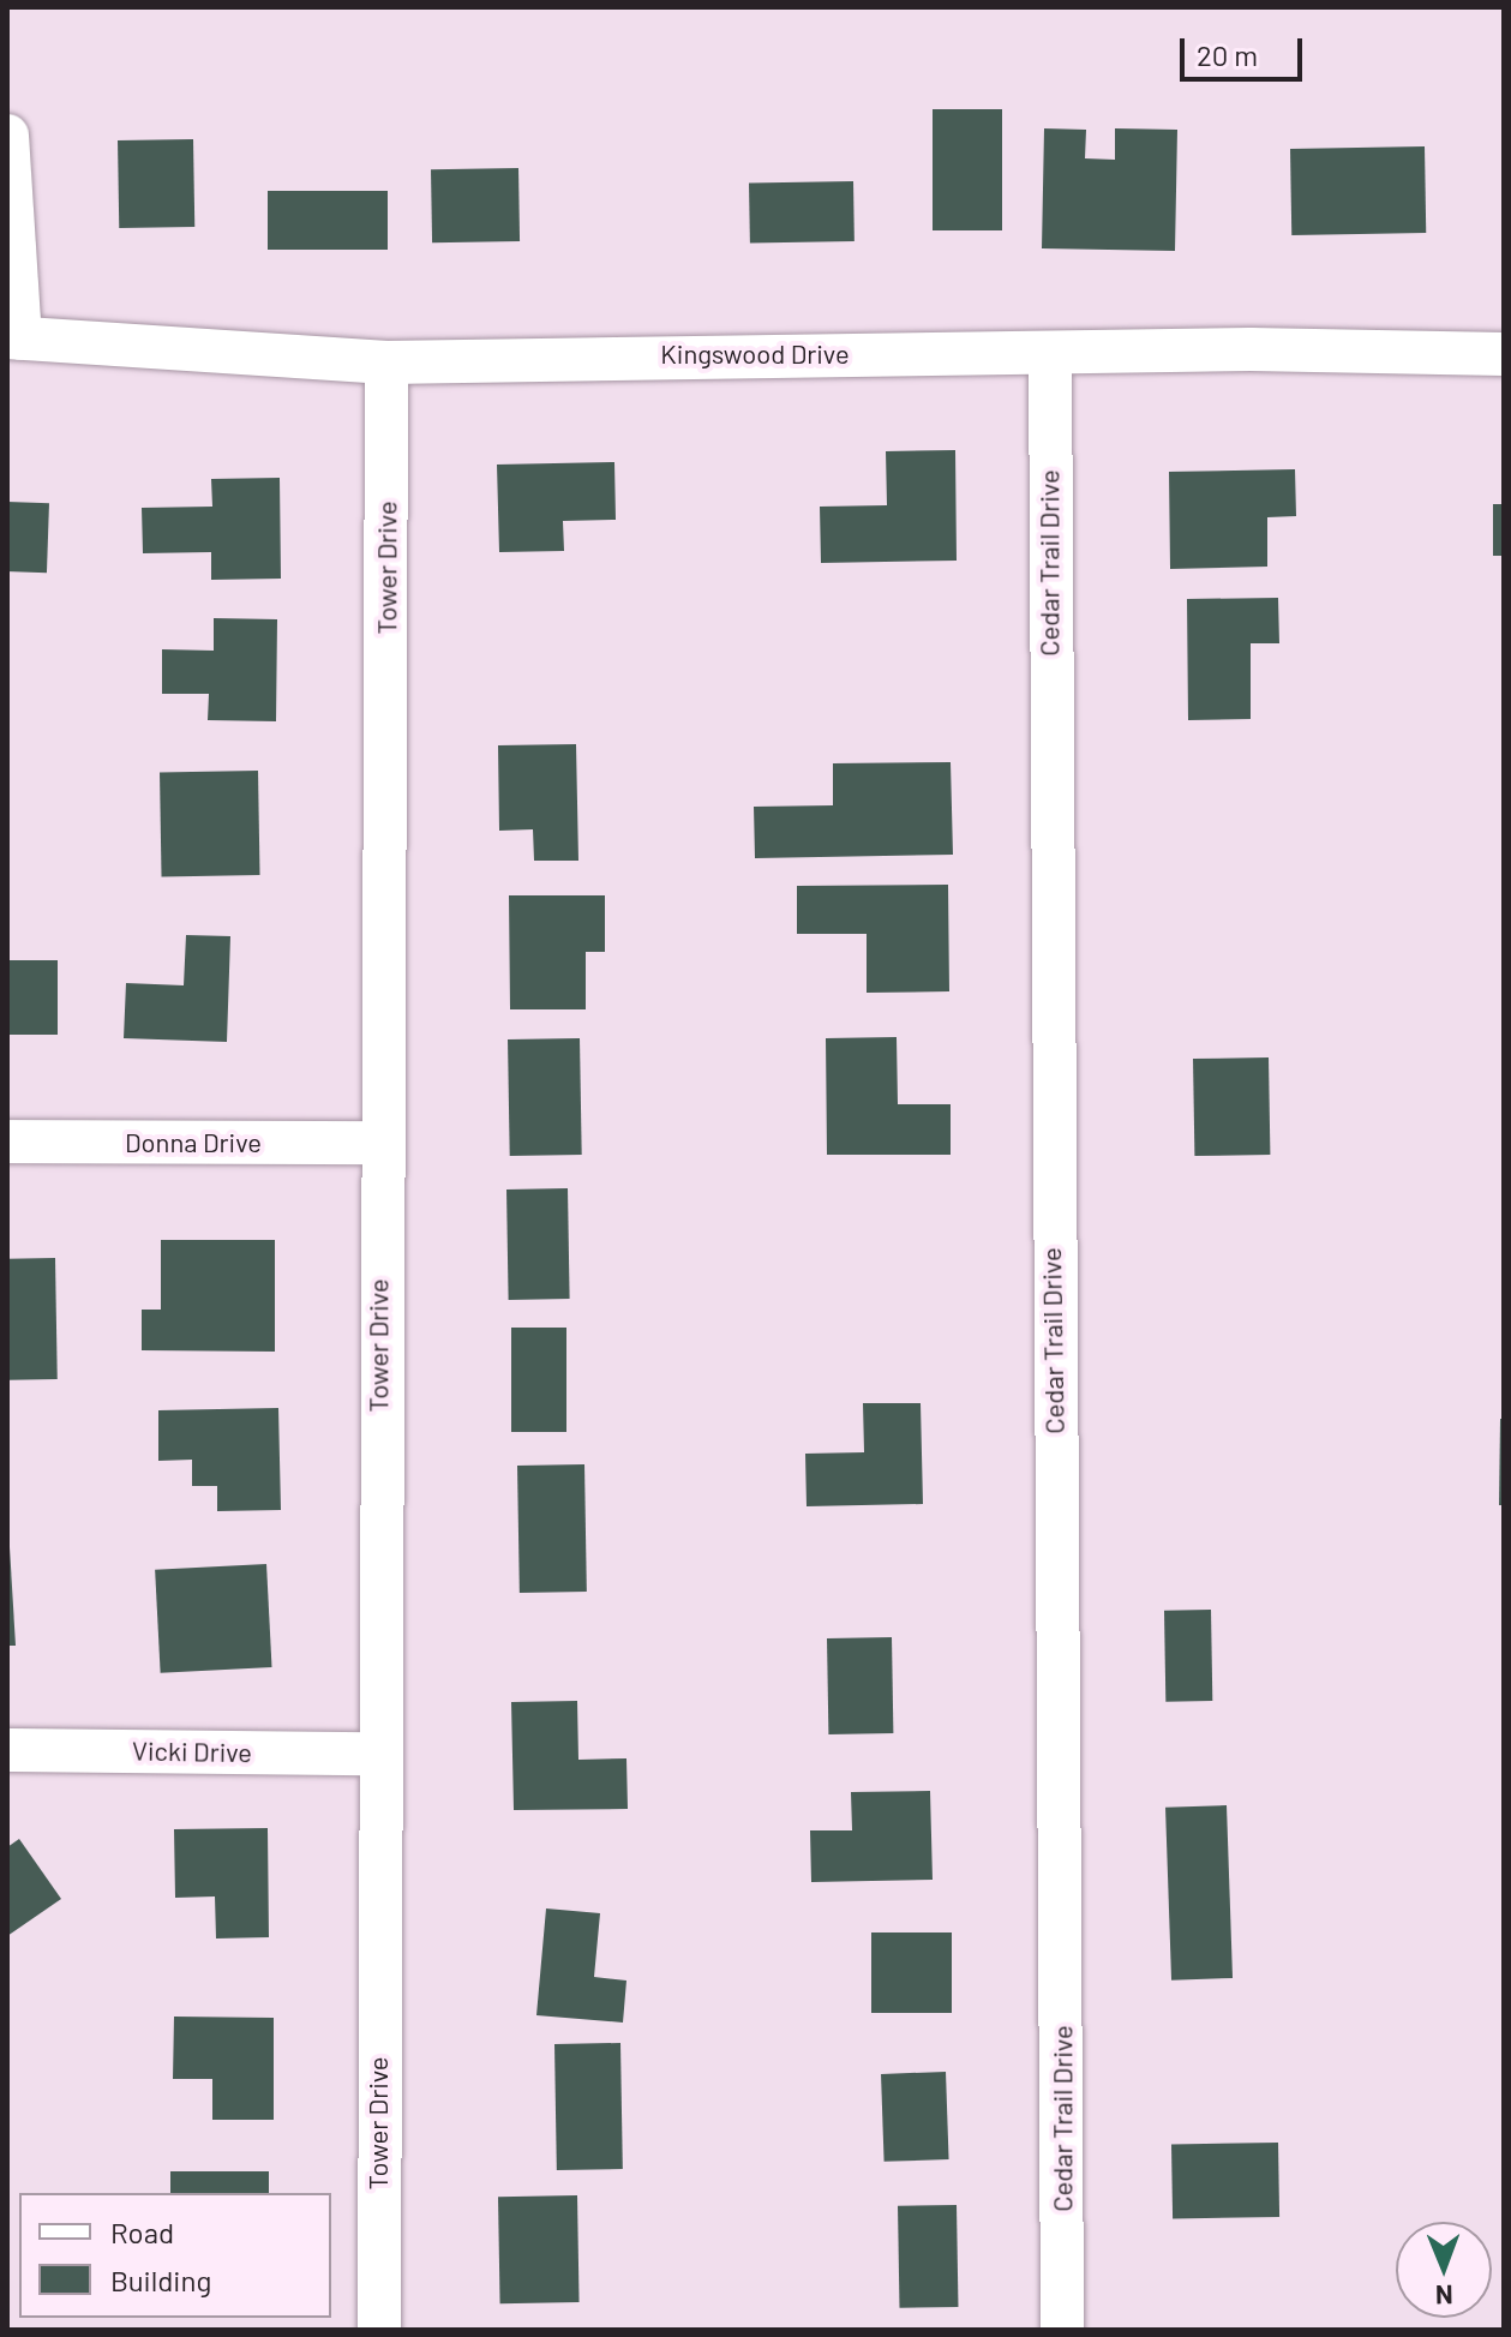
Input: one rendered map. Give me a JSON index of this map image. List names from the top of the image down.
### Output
{
  "streets": {
    "street": [
      "Kingswood Drive",
      "Cedar Trail Drive",
      "Tower Drive",
      "Donna Drive",
      "Vicki Drive"
    ]
  },
  "crossings": [
    ["Kingswood Drive", "Cedar Trail Drive"],
    ["Kingswood Drive", "Tower Drive"],
    ["Tower Drive", "Donna Drive"],
    ["Tower Drive", "Vicki Drive"]
  ],
  "legend": ["Road", "Building"],
  "scale_bar": "20 m",
  "north": "bottom"
}
